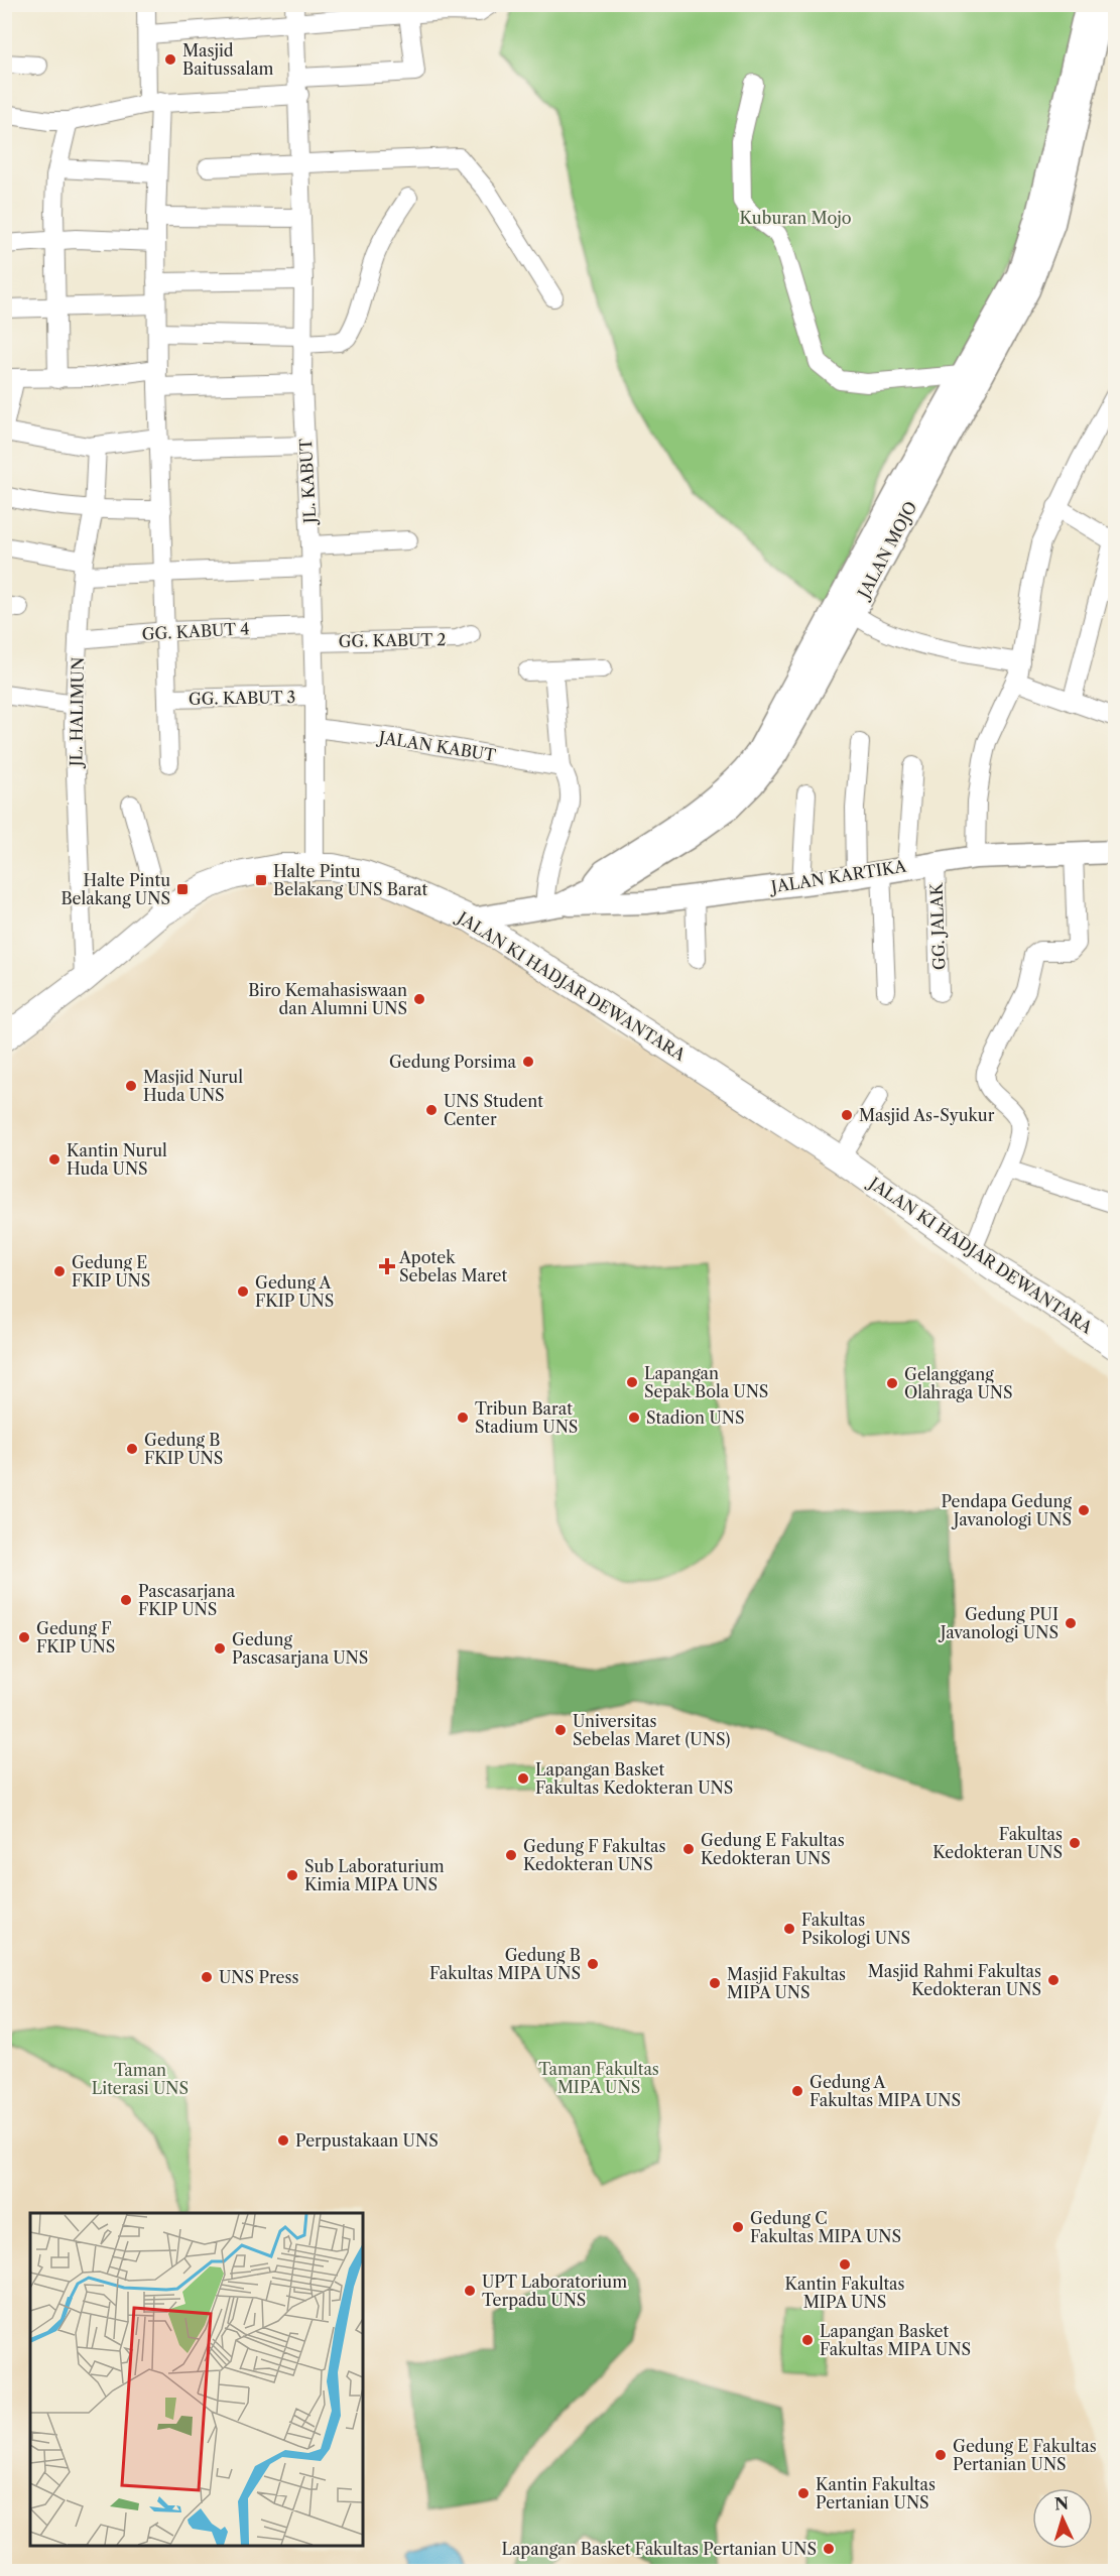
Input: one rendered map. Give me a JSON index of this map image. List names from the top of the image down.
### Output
{
  "streets": {
    "main road": ["JALAN KI HADJAR DEWANTARA"],
    "street": [
      "JL. KABUT",
      "JALAN MOJO",
      "GG. KABUT 4",
      "GG. KABUT 2",
      "GG. KABUT 3",
      "JL. HALIMUN",
      "JALAN KABUT",
      "JALAN KARTIKA",
      "GG. JALAK"
    ]
  },
  "crossings": [
    ["JL. KABUT", "GG. KABUT 4"],
    ["JL. KABUT", "GG. KABUT 2"],
    ["JL. KABUT", "GG. KABUT 3"],
    ["JL. KABUT", "JALAN KABUT"],
    ["JL. KABUT", "JALAN KI HADJAR DEWANTARA"],
    ["JALAN MOJO", "JALAN KARTIKA"],
    ["JALAN MOJO", "JALAN KI HADJAR DEWANTARA"],
    ["GG. KABUT 4", "GG. KABUT 2"],
    ["GG. KABUT 4", "JL. HALIMUN"],
    ["JL. HALIMUN", "JALAN KI HADJAR DEWANTARA"],
    ["JALAN KARTIKA", "GG. JALAK"]
  ],
  "parks": ["Kuburan Mojo", "Taman Fakultas MIPA UNS", "Taman Literasi UNS"],
  "places": {
    "other": [
      "Masjid Baitussalam",
      "Biro Kemahasiswaan dan Alumni UNS",
      "Gedung Porsima",
      "Masjid Nurul Huda UNS",
      "UNS Student Center",
      "Masjid As-Syukur",
      "Kantin Nurul Huda UNS",
      "Gedung E FKIP UNS",
      "Gedung A FKIP UNS",
      "Lapangan Sepak Bola UNS",
      "Gelanggang Olahraga UNS",
      "Tribun Barat Stadium UNS",
      "Stadion UNS",
      "Gedung B FKIP UNS",
      "Pendapa Gedung Javanologi UNS",
      "Pascasarjana FKIP UNS",
      "Gedung PUI Javanologi UNS",
      "Gedung F FKIP UNS",
      "Gedung Pascasarjana UNS",
      "Universitas Sebelas Maret (UNS)",
      "Lapangan Basket Fakultas Kedokteran UNS",
      "Fakultas Kedokteran UNS",
      "Gedung E Fakultas Kedokteran UNS",
      "Gedung F Fakultas Kedokteran UNS",
      "Sub Laboraturium Kimia MIPA UNS",
      "Fakultas Psikologi UNS",
      "Gedung B Fakultas MIPA UNS",
      "UNS Press",
      "Masjid Rahmi Fakultas Kedokteran UNS",
      "Masjid Fakultas MIPA UNS",
      "Gedung A Fakultas MIPA UNS",
      "Perpustakaan UNS",
      "Gedung C Fakultas MIPA UNS",
      "Kantin Fakultas MIPA UNS",
      "UPT Laboratorium Terpadu UNS",
      "Lapangan Basket Fakultas MIPA UNS",
      "Gedung E Fakultas Pertanian UNS",
      "Kantin Fakultas Pertanian UNS",
      "Lapangan Basket Fakultas Pertanian UNS"
    ],
    "transit": ["Halte Pintu Belakang UNS Barat", "Halte Pintu Belakang UNS"],
    "health": ["Apotek Sebelas Maret"]
  },
  "north": "top"
}
